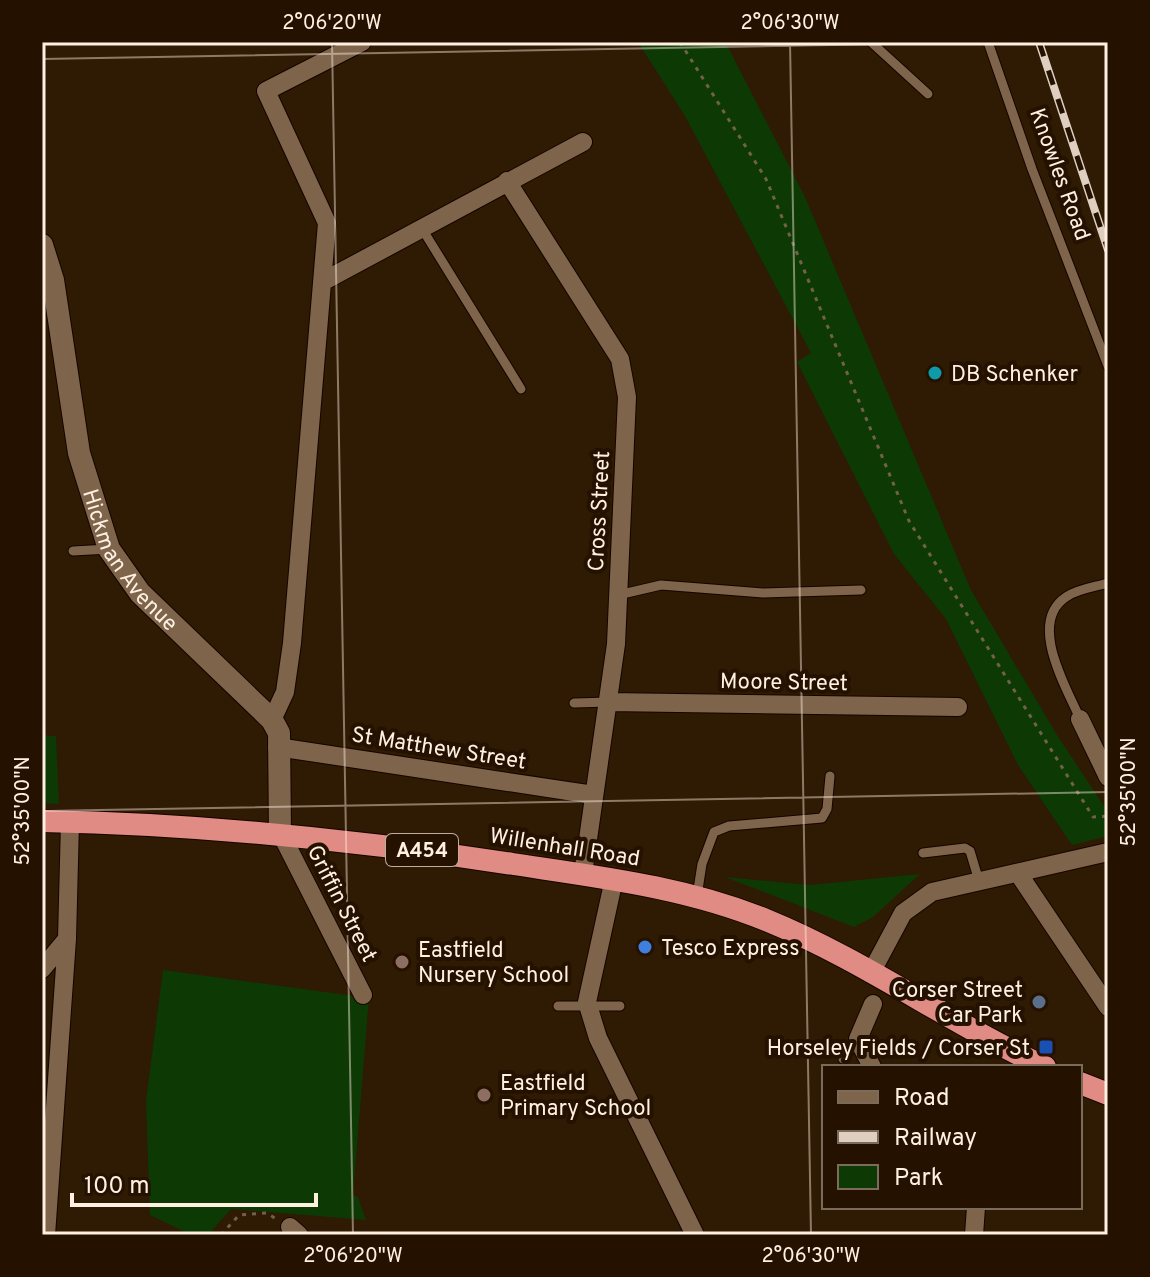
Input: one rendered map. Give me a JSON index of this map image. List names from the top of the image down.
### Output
{
  "streets": {
    "highway": ["Willenhall Road", "A454"],
    "street": [
      "Cross Street",
      "Hickman Avenue",
      "Moore Street",
      "St Matthew Street",
      "Griffin Street"
    ],
    "lane": ["Knowles Road"]
  },
  "crossings": [
    ["Cross Street", "Moore Street"],
    ["Cross Street", "St Matthew Street"],
    ["Cross Street", "Willenhall Road"],
    ["Willenhall Road", "A454"],
    ["Willenhall Road", "Griffin Street"]
  ],
  "places": {
    "other": [
      "DB Schenker",
      "Tesco Express",
      "Eastfield Nursery School",
      "Corser Street Car Park",
      "Eastfield Primary School"
    ],
    "transit": ["Horseley Fields / Corser St"]
  },
  "legend": ["Road", "Railway", "Park"],
  "scale_bar": "100 m",
  "coordinates": ["2°06'20\"W", "2°06'30\"W", "52°35'00\"N"]
}
